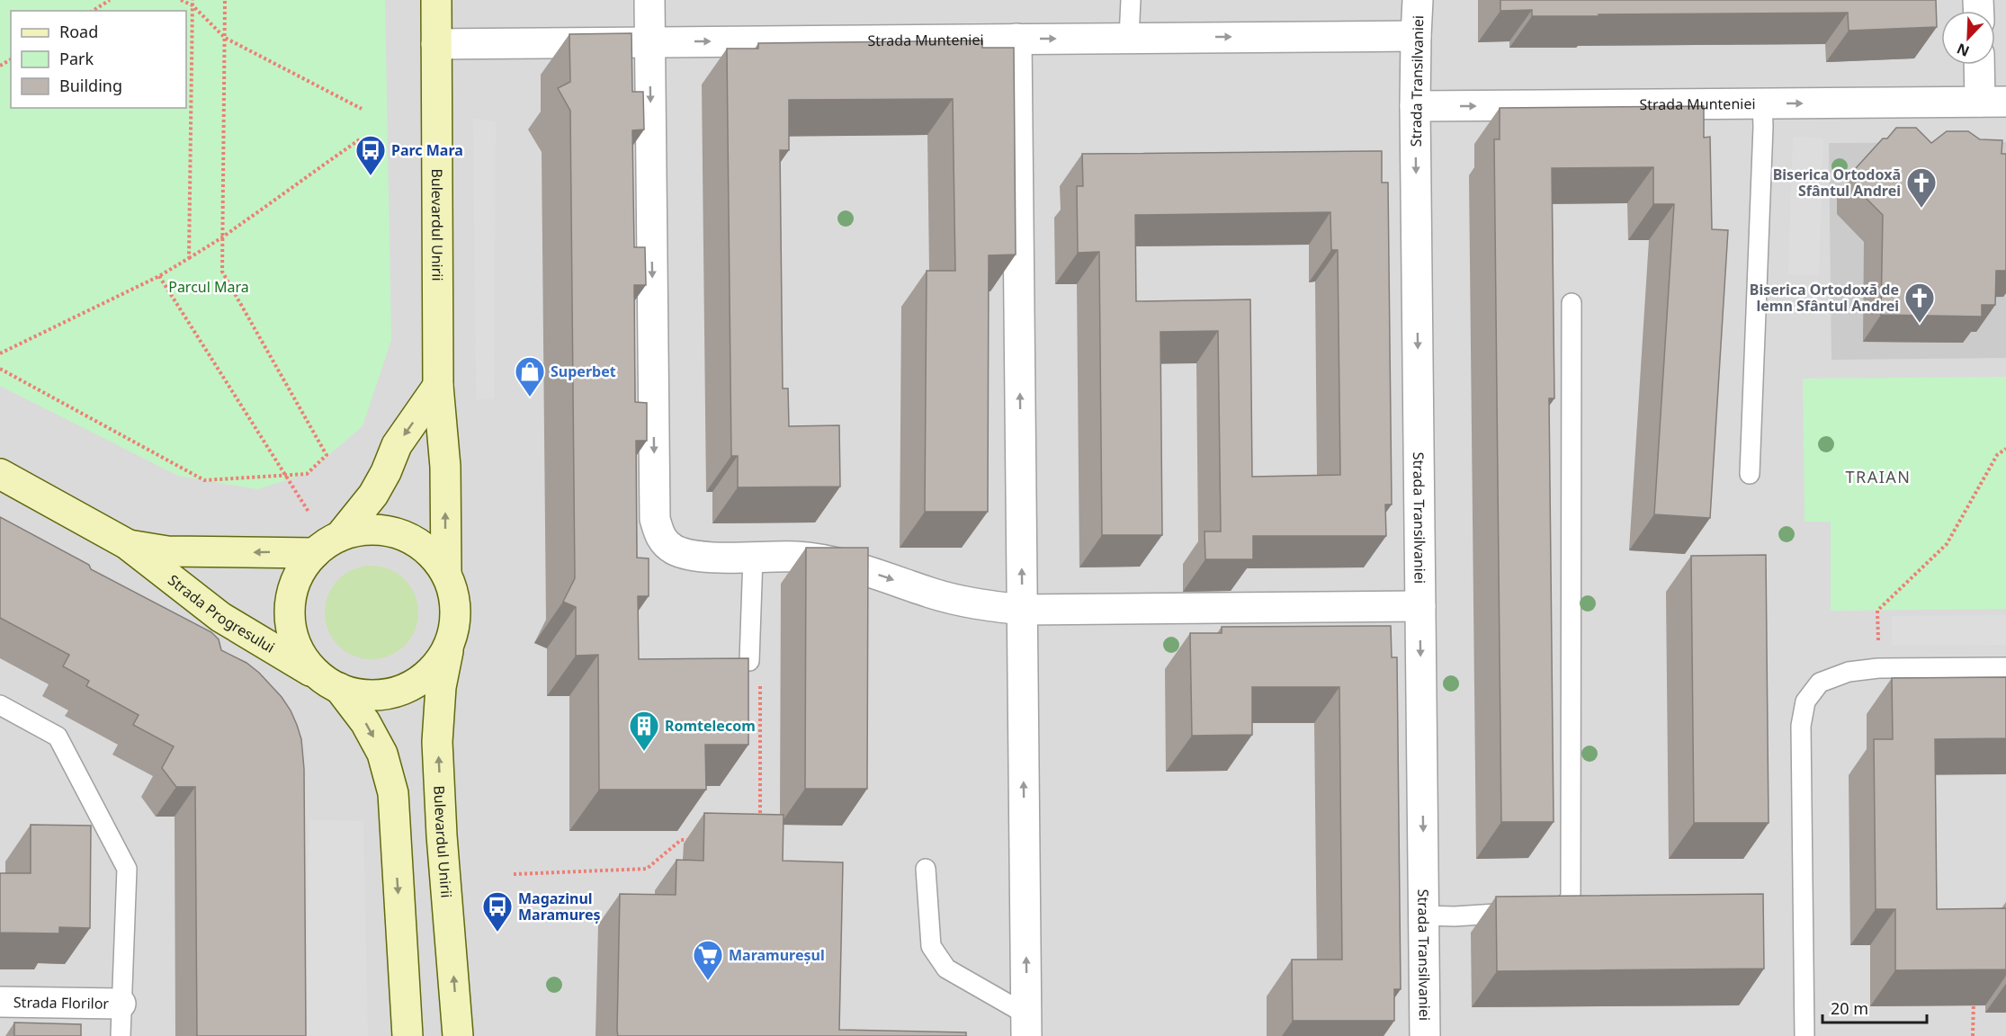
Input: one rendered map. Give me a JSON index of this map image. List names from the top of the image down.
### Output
{
  "streets": {
    "main road": ["Bulevardul Unirii", "Strada Progresului"],
    "street": ["Strada Munteniei", "Strada Transilvaniei", "Strada Florilor"]
  },
  "crossings": [
    ["Strada Munteniei", "Strada Transilvaniei"],
    ["Strada Munteniei", "Bulevardul Unirii"],
    ["Bulevardul Unirii", "Strada Progresului"]
  ],
  "one_way": ["Strada Munteniei", "Strada Transilvaniei"],
  "districts": ["TRAIAN"],
  "parks": ["Parcul Mara"],
  "places": {
    "bus stop": ["Parc Mara", "Magazinul Maramureș"],
    "church": ["Biserica Ortodoxă Sfântul Andrei", "Biserica Ortodoxă de lemn Sfântul Andrei"],
    "shop": ["Superbet"],
    "building": ["Romtelecom"],
    "supermarket": ["Maramureșul"]
  },
  "legend": ["Road", "Park", "Building"],
  "scale_bar": "20 m",
  "north": "bottom left"
}
